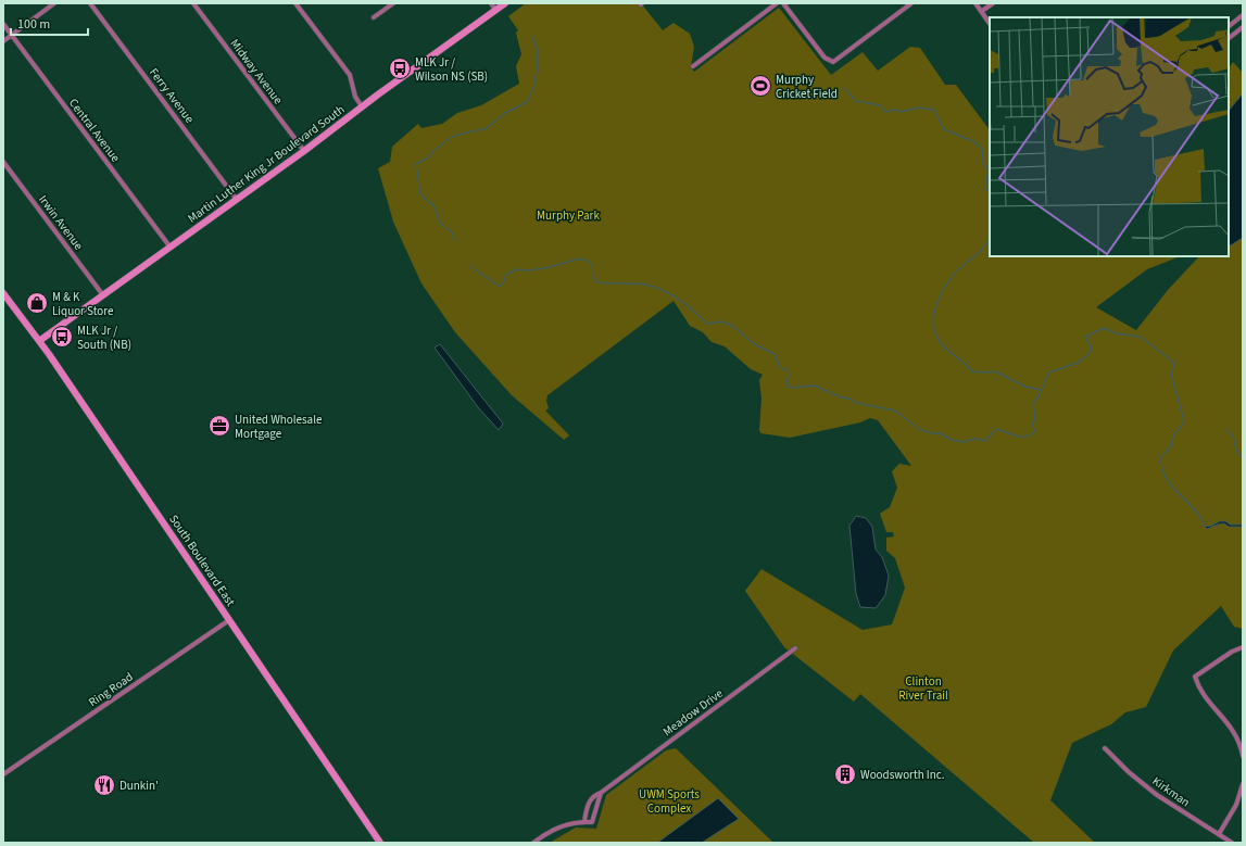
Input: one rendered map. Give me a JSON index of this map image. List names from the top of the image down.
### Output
{
  "streets": {
    "street": [
      "Midway Avenue",
      "Ferry Avenue",
      "Central Avenue",
      "Martin Luther King Jr Boulevard South",
      "Irwin Avenue",
      "South Boulevard East",
      "Ring Road",
      "Meadow Drive",
      "Kirkman"
    ]
  },
  "crossings": [
    ["Midway Avenue", "Martin Luther King Jr Boulevard South"],
    ["Ferry Avenue", "Martin Luther King Jr Boulevard South"],
    ["Central Avenue", "Martin Luther King Jr Boulevard South"],
    ["Martin Luther King Jr Boulevard South", "Irwin Avenue"],
    ["Martin Luther King Jr Boulevard South", "South Boulevard East"],
    ["South Boulevard East", "Ring Road"]
  ],
  "parks": ["Murphy Park", "Clinton River Trail", "UWM Sports Complex"],
  "places": {
    "bus stop": ["MLK Jr / Wilson NS (SB)", "MLK Jr / South (NB)"],
    "sports": ["Murphy Cricket Field"],
    "shop": ["M & K Liquor Store"],
    "office": ["United Wholesale Mortgage"],
    "building": ["Woodsworth Inc."],
    "restaurant": ["Dunkin'"]
  },
  "scale_bar": "100 m"
}
